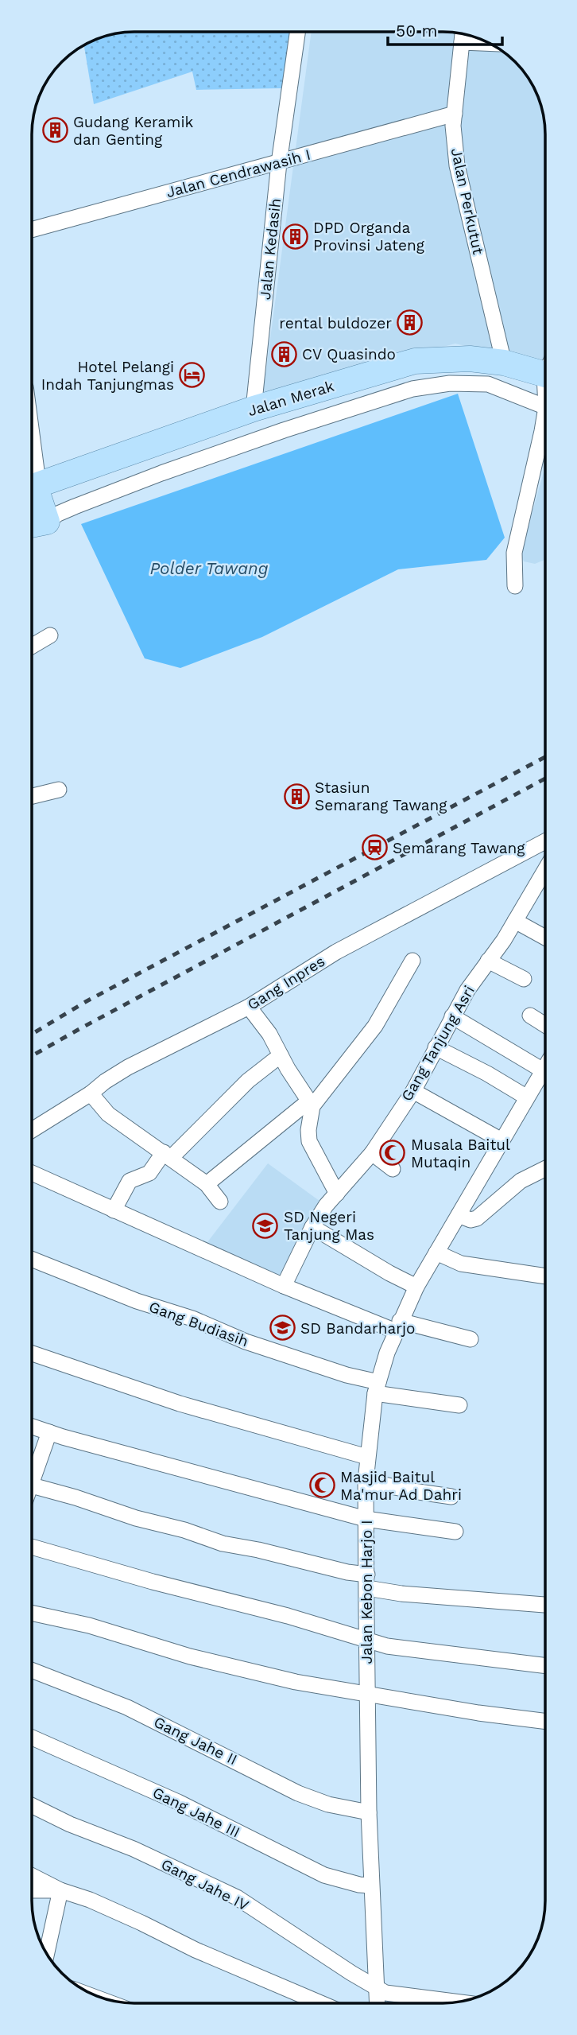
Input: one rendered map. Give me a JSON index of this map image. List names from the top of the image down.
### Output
{
  "streets": {
    "main road": ["Jalan Merak"],
    "street": [
      "Jalan Cendrawasih I",
      "Jalan Perkutut",
      "Jalan Kedasih",
      "Gang Inpres",
      "Gang Tanjung Asri",
      "Gang Budiasih",
      "Jalan Kebon Harjo I",
      "Gang Jahe II",
      "Gang Jahe III",
      "Gang Jahe IV"
    ]
  },
  "crossings": [
    ["Jalan Cendrawasih I", "Jalan Perkutut"],
    ["Jalan Cendrawasih I", "Jalan Kedasih"],
    ["Jalan Perkutut", "Jalan Merak"],
    ["Jalan Kedasih", "Jalan Merak"],
    ["Gang Budiasih", "Jalan Kebon Harjo I"],
    ["Jalan Kebon Harjo I", "Gang Jahe II"],
    ["Jalan Kebon Harjo I", "Gang Jahe III"],
    ["Jalan Kebon Harjo I", "Gang Jahe IV"]
  ],
  "water": ["Polder Tawang"],
  "places": {
    "building": [
      "Gudang Keramik dan Genting",
      "DPD Organda Provinsi Jateng",
      "rental buldozer",
      "CV Quasindo",
      "Stasiun Semarang Tawang"
    ],
    "hotel": ["Hotel Pelangi Indah Tanjungmas"],
    "station": ["Semarang Tawang"],
    "mosque": ["Musala Baitul Mutaqin", "Masjid Baitul Ma'mur Ad Dahri"],
    "school or university": ["SD Negeri Tanjung Mas", "SD Bandarharjo"]
  },
  "scale_bar": "50 m"
}
